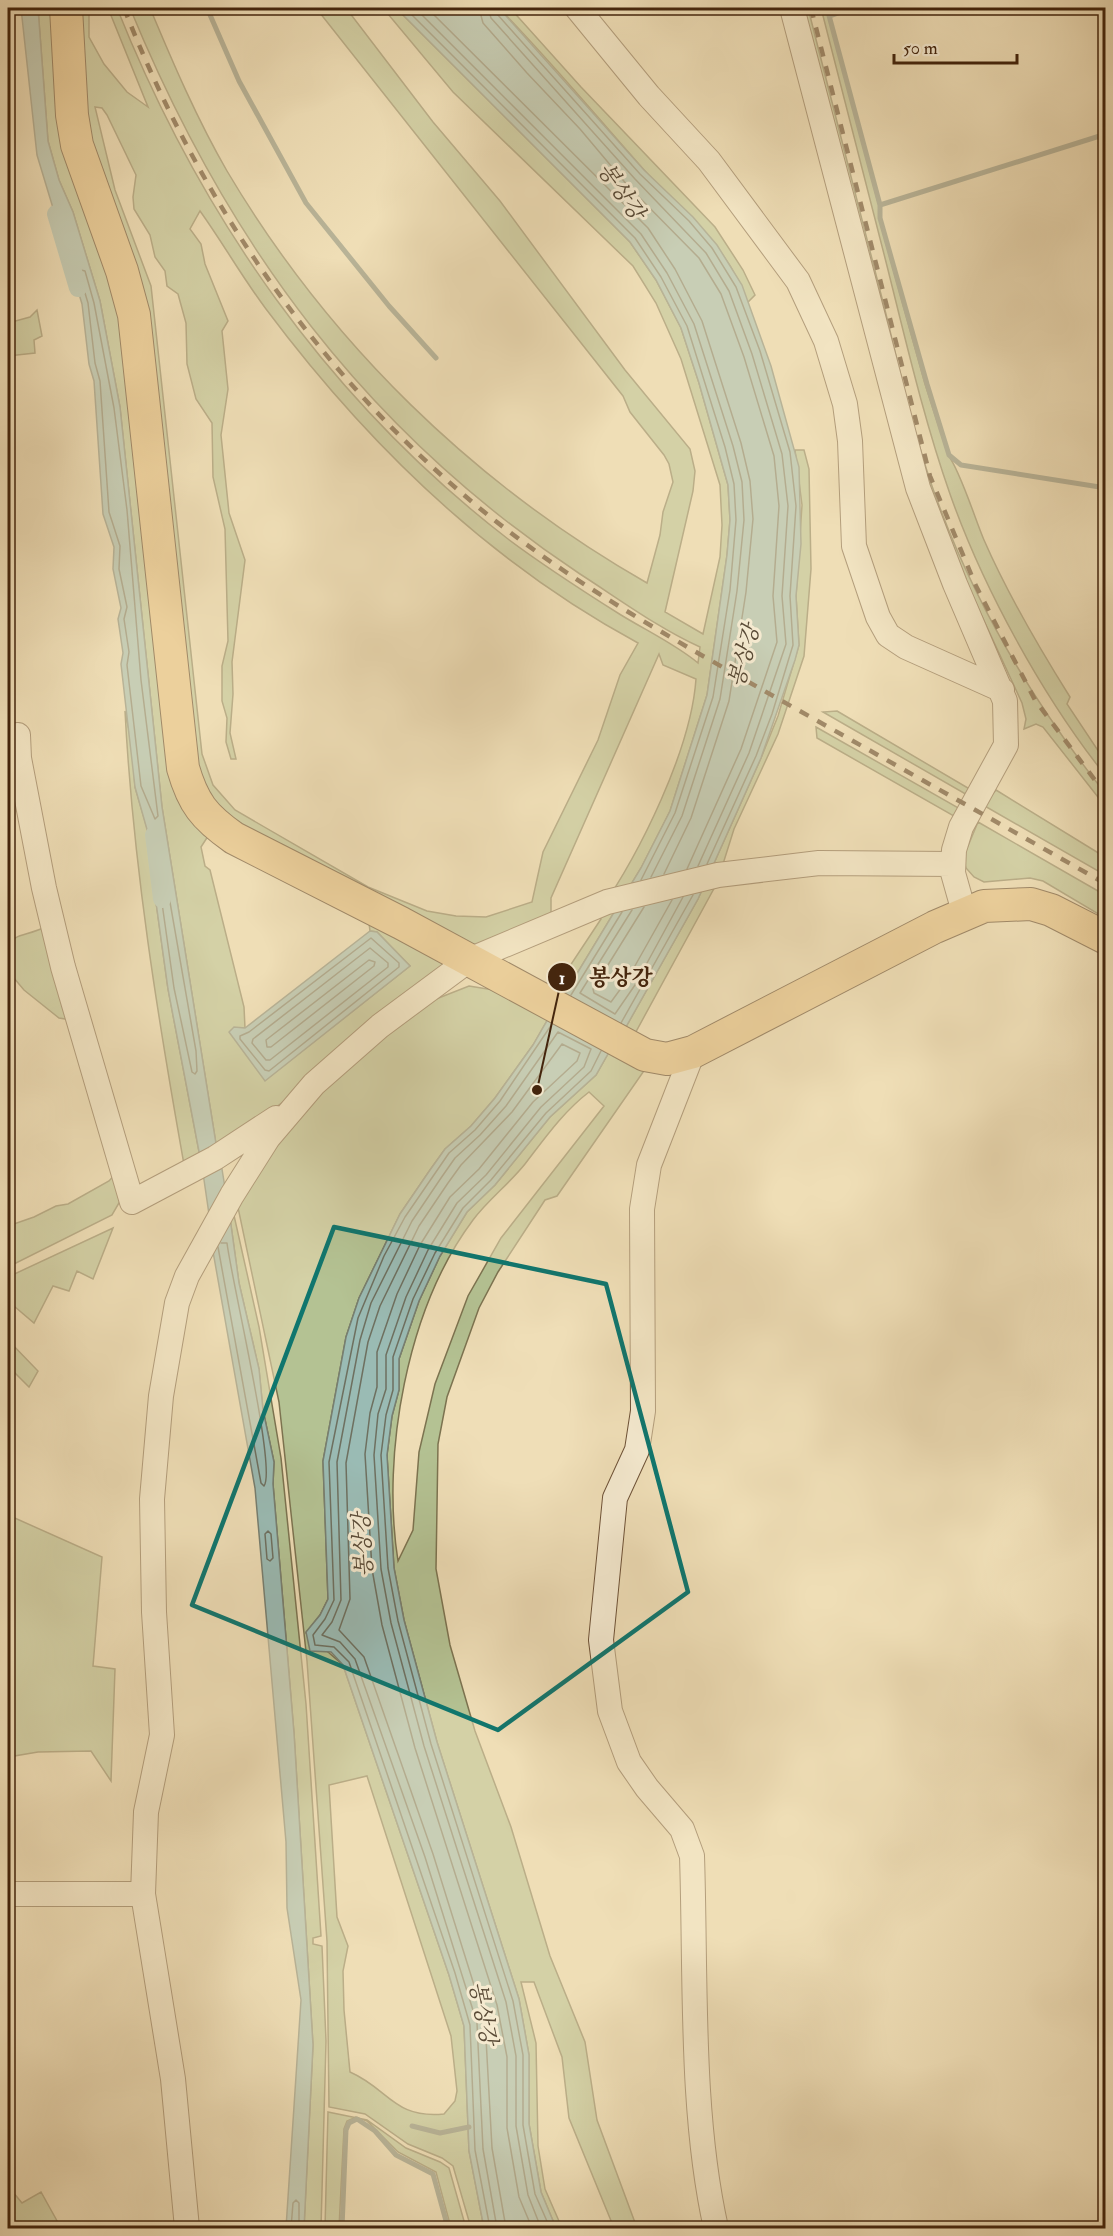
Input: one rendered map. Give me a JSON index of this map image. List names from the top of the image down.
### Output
{
  "water": ["봉상강"],
  "places": ["봉상강"],
  "scale_bar": "50 m"
}
